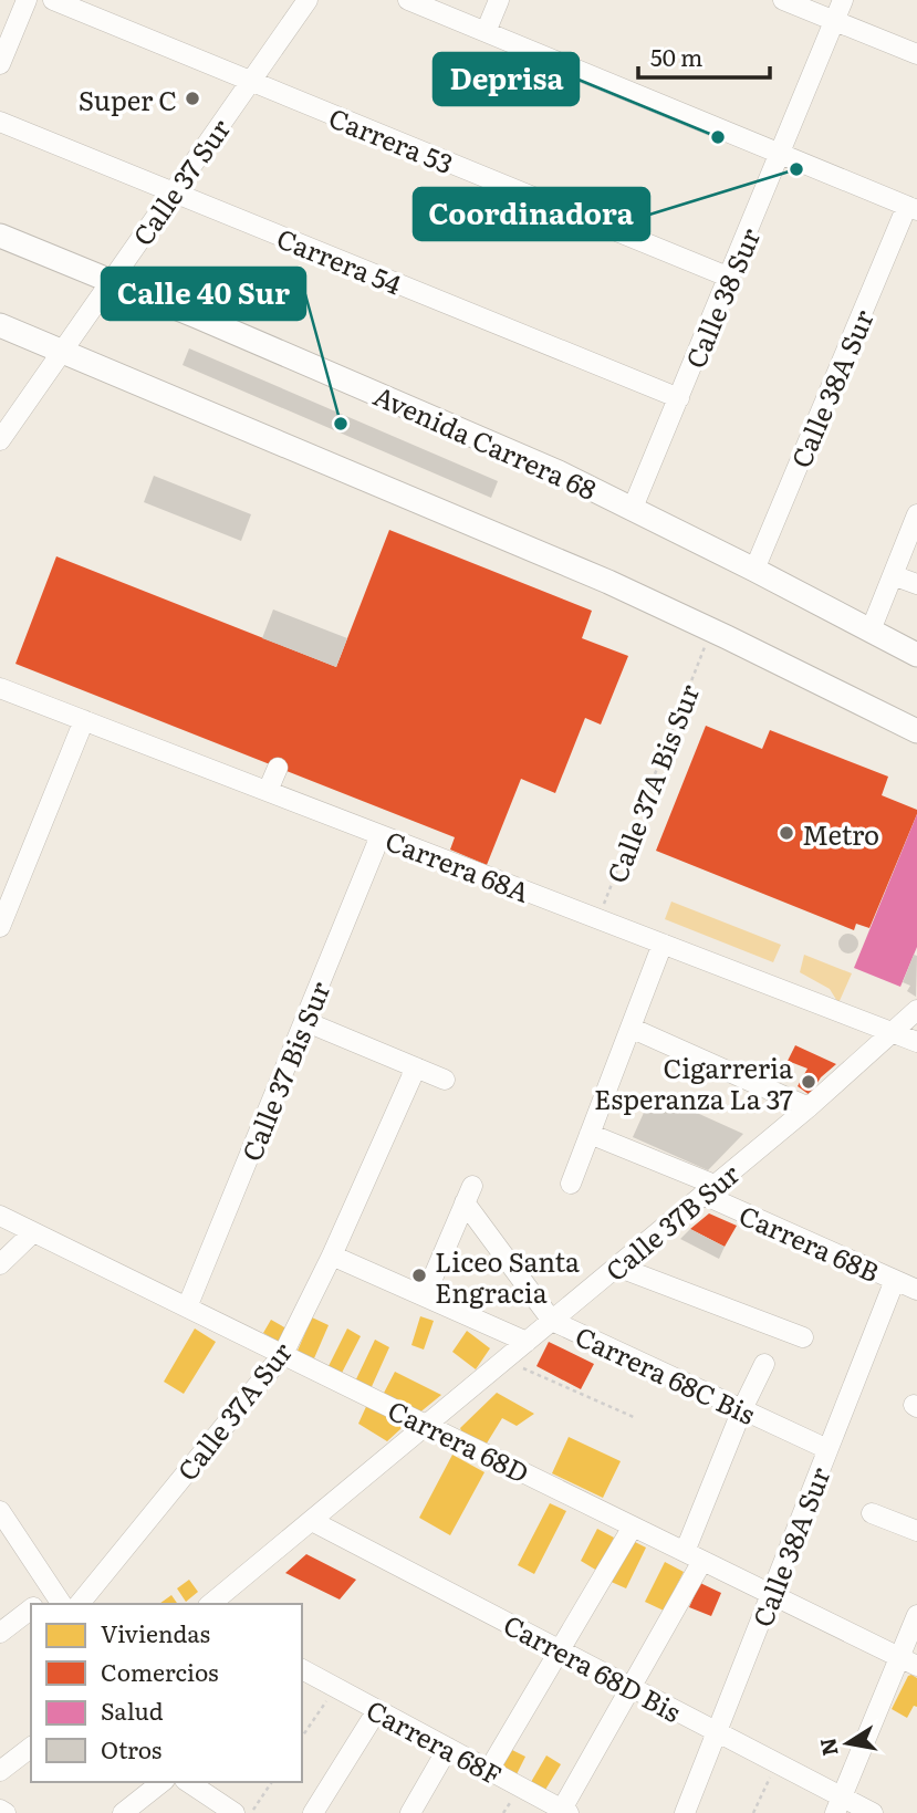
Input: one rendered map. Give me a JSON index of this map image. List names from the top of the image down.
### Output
{
  "streets": {
    "main road": ["Avenida Carrera 68"],
    "street": [
      "Carrera 53",
      "Calle 37 Sur",
      "Carrera 54",
      "Calle 38 Sur",
      "Calle 38A Sur",
      "Carrera 68A",
      "Calle 37 Bis Sur",
      "Calle 37B Sur",
      "Carrera 68B",
      "Carrera 68C Bis",
      "Calle 37A Sur",
      "Carrera 68D",
      "Carrera 68D Bis",
      "Carrera 68F"
    ],
    "path": ["Calle 37A Bis Sur"]
  },
  "crossings": [
    ["Carrera 53", "Calle 37 Sur"],
    ["Carrera 53", "Calle 38 Sur"],
    ["Calle 37 Sur", "Carrera 54"],
    ["Calle 37 Sur", "Avenida Carrera 68"],
    ["Carrera 54", "Calle 38 Sur"],
    ["Calle 38 Sur", "Avenida Carrera 68"],
    ["Calle 38A Sur", "Avenida Carrera 68"],
    ["Calle 38A Sur", "Carrera 68B"],
    ["Calle 38A Sur", "Carrera 68C Bis"],
    ["Calle 38A Sur", "Carrera 68D"],
    ["Calle 38A Sur", "Carrera 68D Bis"],
    ["Calle 37A Bis Sur", "Carrera 68A"],
    ["Carrera 68A", "Calle 37 Bis Sur"],
    ["Carrera 68A", "Calle 37B Sur"],
    ["Calle 37 Bis Sur", "Carrera 68D"],
    ["Calle 37B Sur", "Carrera 68B"],
    ["Calle 37B Sur", "Carrera 68C Bis"],
    ["Calle 37B Sur", "Carrera 68D"],
    ["Calle 37B Sur", "Carrera 68D Bis"],
    ["Calle 37A Sur", "Carrera 68D"]
  ],
  "places": [
    "Super C",
    "Deprisa",
    "Coordinadora",
    "Calle 40 Sur",
    "Metro",
    "Cigarreria Esperanza La 37",
    "Liceo Santa Engracia"
  ],
  "legend": [
    "Viviendas",
    "Comercios",
    "Salud",
    "Otros"
  ],
  "scale_bar": "50 m",
  "north": "left"
}
